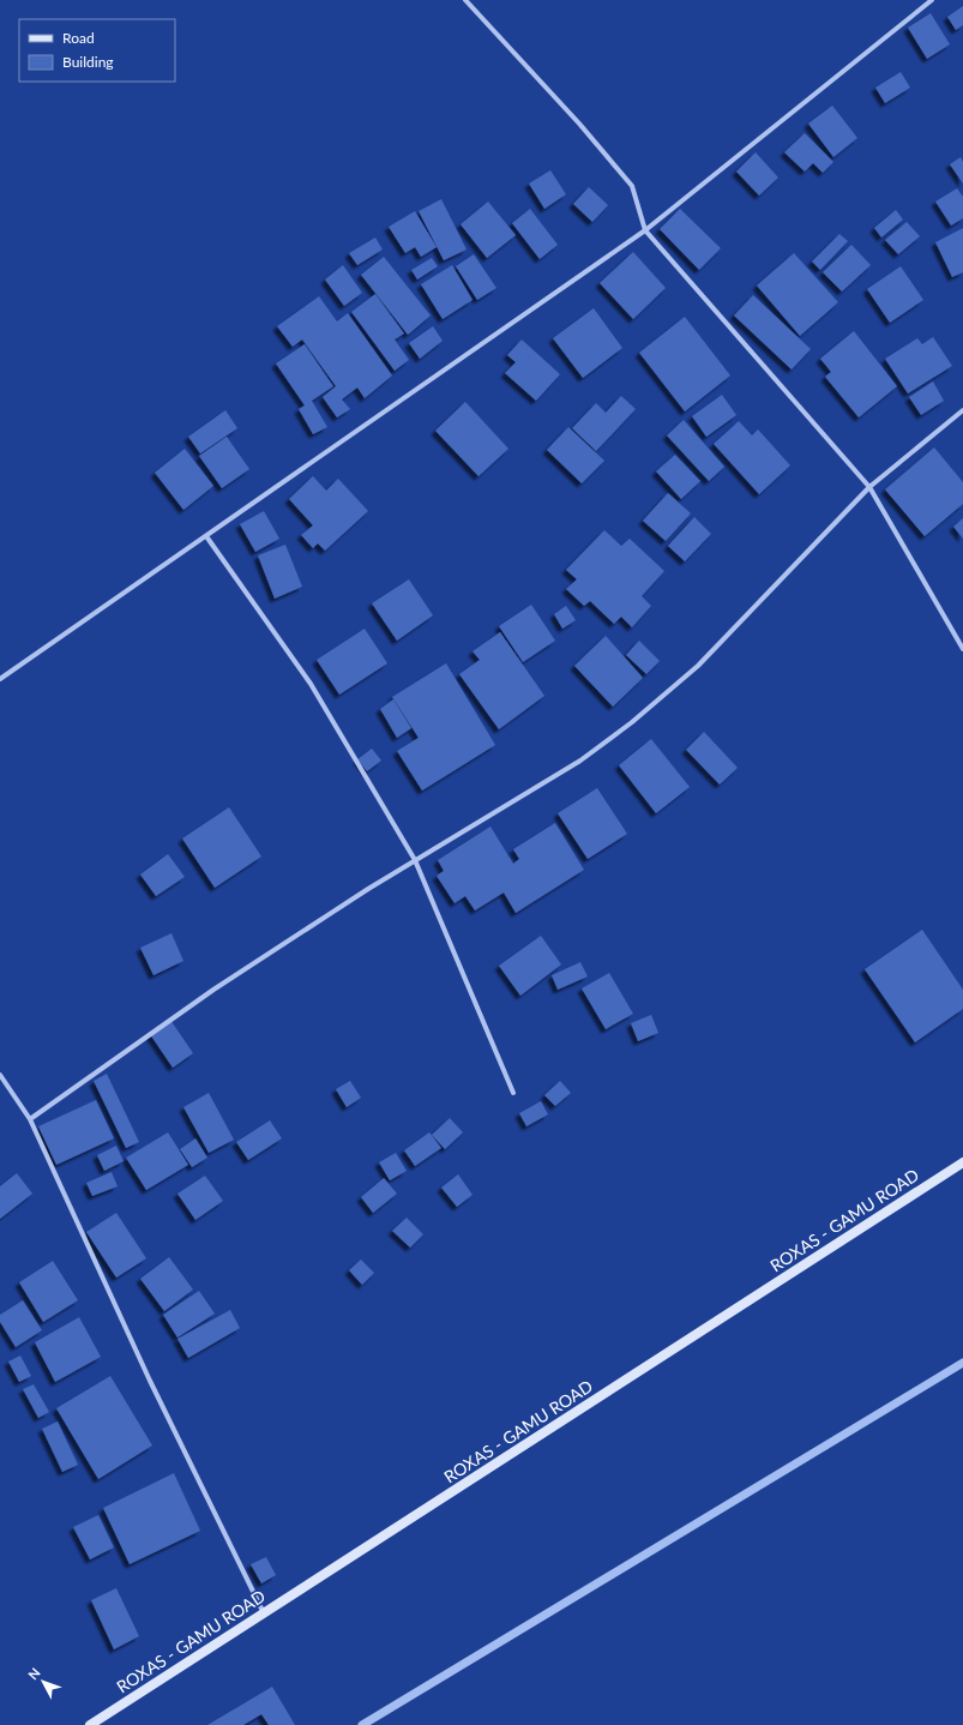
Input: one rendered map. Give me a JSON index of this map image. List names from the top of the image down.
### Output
{
  "streets": {
    "main road": ["ROXAS - GAMU ROAD"]
  },
  "legend": ["Road", "Building"],
  "north": "top left"
}
